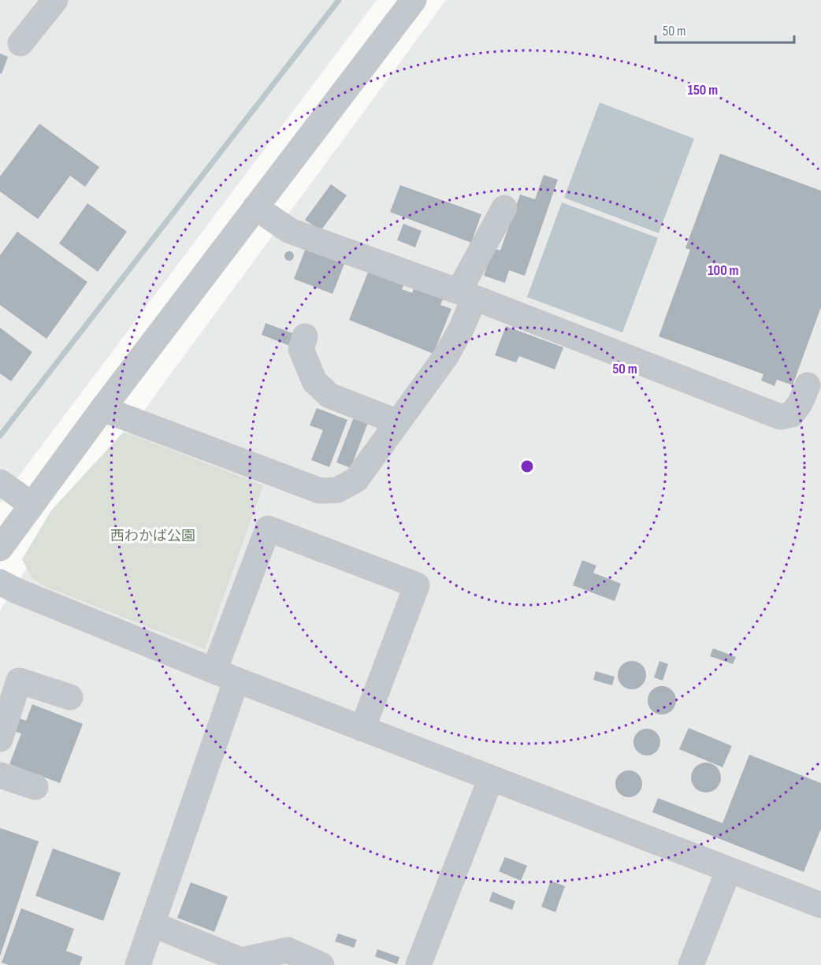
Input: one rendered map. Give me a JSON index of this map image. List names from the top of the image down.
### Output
{
  "parks": ["西わかば公園"],
  "scale_bar": "50 m",
  "rings": ["150 m", "100 m", "50 m"]
}
